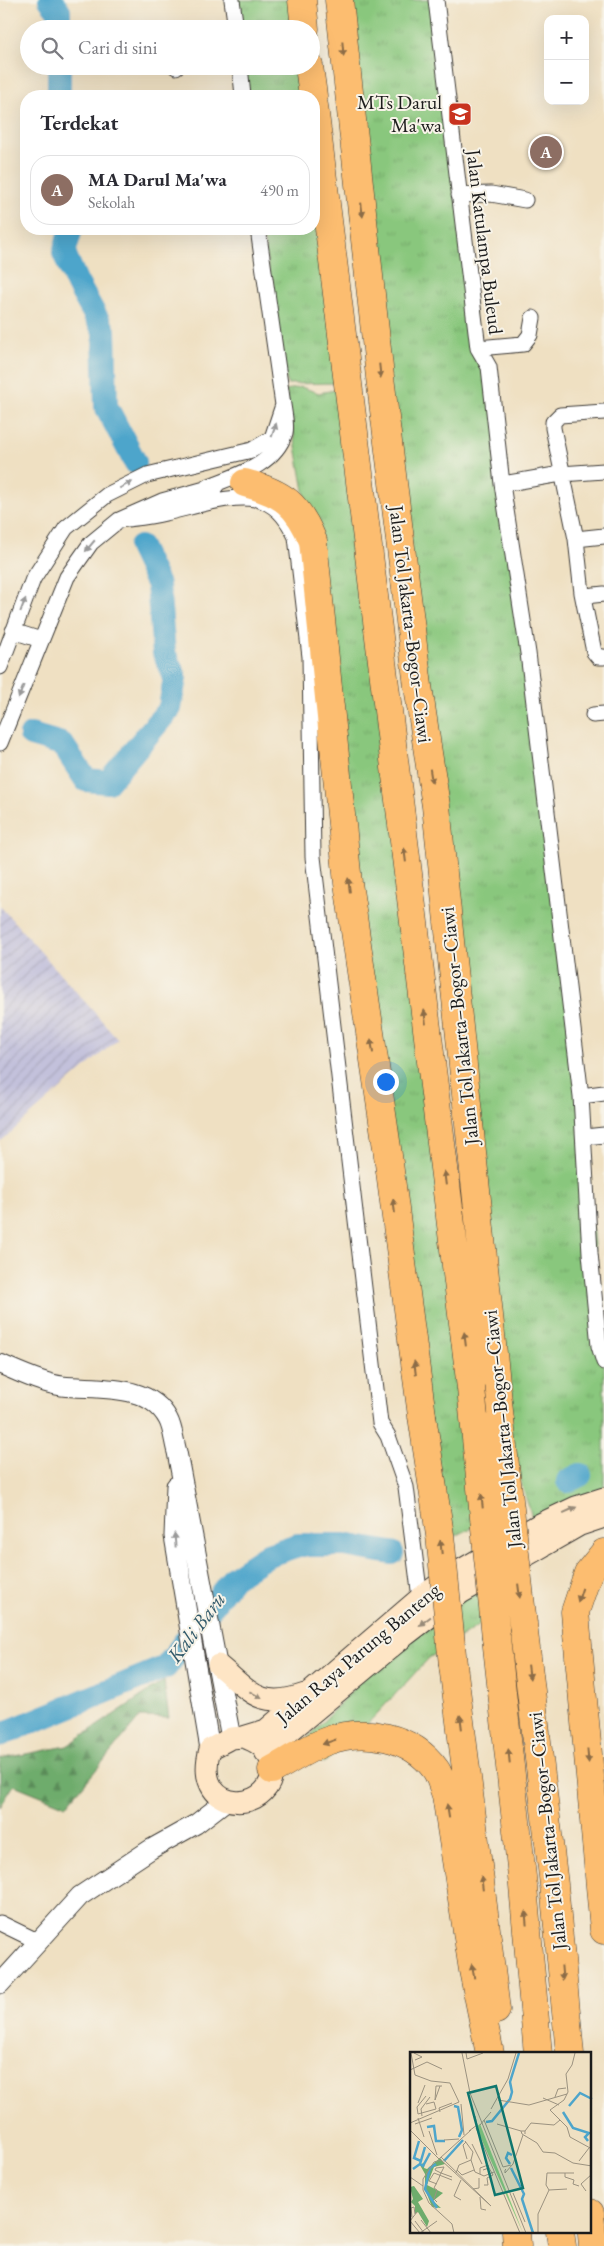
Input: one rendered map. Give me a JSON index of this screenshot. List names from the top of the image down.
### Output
{
  "streets": {
    "highway": ["Jalan Tol Jakarta–Bogor–Ciawi"],
    "main road": ["Jalan Raya Parung Banteng"],
    "street": ["Jalan Katulampa Buleud"]
  },
  "water": ["Kali Baru"],
  "places": {
    "school or university": ["MTs Darul Ma'wa"]
  },
  "page": {
    "map_buttons": ["+", "−"],
    "search": "Cari di sini",
    "heading": "Terdekat",
    "pins": "A",
    "list": [
      {
        "mark": "A",
        "name": "MA Darul Ma'wa",
        "note": "Sekolah",
        "value": "490 m"
      }
    ]
  }
}
